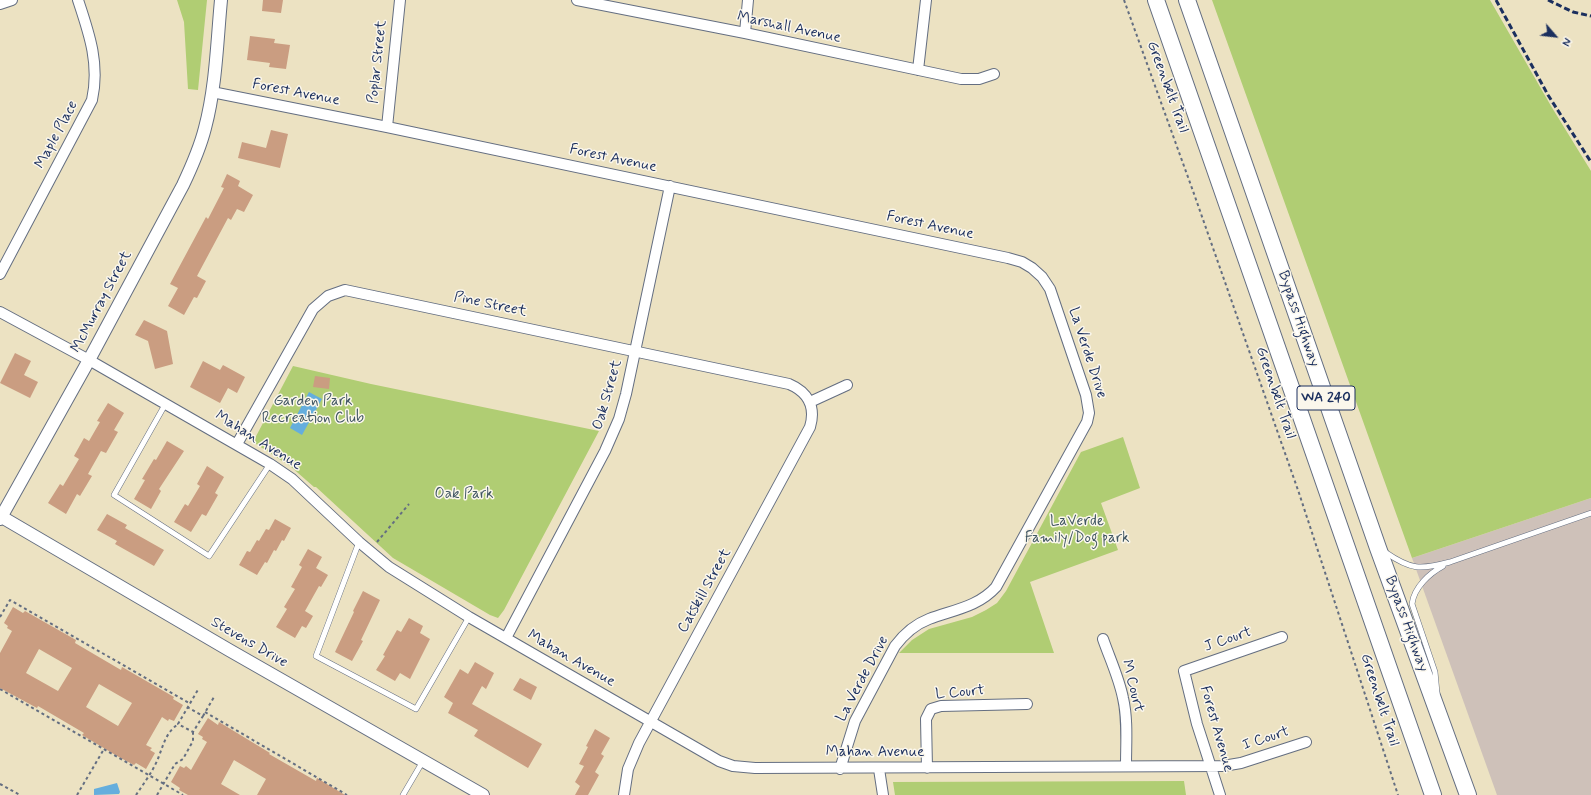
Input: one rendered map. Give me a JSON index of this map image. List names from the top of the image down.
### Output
{
  "streets": {
    "highway": ["Bypass Highway", "WA 240"],
    "street": [
      "Marshall Avenue",
      "Poplar Street",
      "Forest Avenue",
      "Maple Place",
      "McMurray Street",
      "Pine Street",
      "La Verde Drive",
      "Oak Street",
      "Mahan Avenue",
      "Catskill Street",
      "J Court",
      "Stevens Drive",
      "M Court",
      "L Court",
      "I Court"
    ],
    "path": ["Greenbelt Trail"]
  },
  "crossings": [
    ["Poplar Street", "Forest Avenue"],
    ["Forest Avenue", "McMurray Street"],
    ["Forest Avenue", "La Verde Drive"],
    ["Forest Avenue", "Oak Street"],
    ["Forest Avenue", "Mahan Avenue"],
    ["Forest Avenue", "J Court"],
    ["Forest Avenue", "I Court"],
    ["McMurray Street", "Mahan Avenue"],
    ["McMurray Street", "Stevens Drive"],
    ["Pine Street", "Oak Street"],
    ["Pine Street", "Mahan Avenue"],
    ["Pine Street", "Catskill Street"],
    ["La Verde Drive", "Mahan Avenue"],
    ["Oak Street", "Mahan Avenue"],
    ["Mahan Avenue", "Catskill Street"],
    ["Mahan Avenue", "M Court"],
    ["Mahan Avenue", "L Court"],
    ["Mahan Avenue", "I Court"]
  ],
  "parks": ["Garden Park Recreation Club", "Oak Park", "LaVerde Family/Dog park"],
  "north": "bottom right"
}
